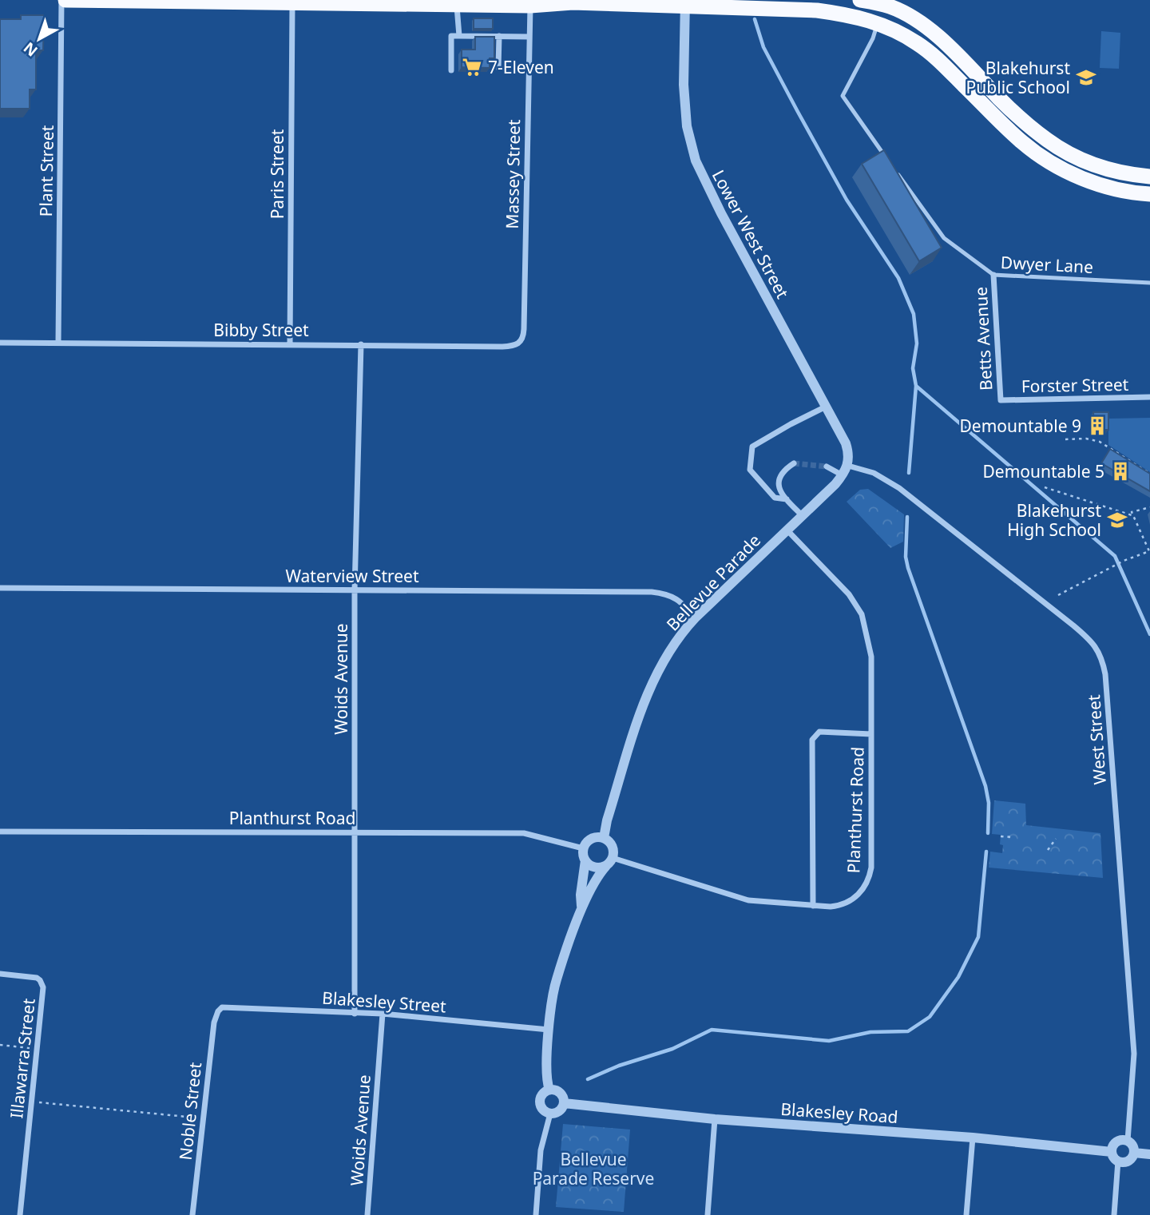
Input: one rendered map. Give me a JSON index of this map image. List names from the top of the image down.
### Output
{
  "streets": {
    "street": [
      "Plant Street",
      "Paris Street",
      "Massey Street",
      "Lower West Street",
      "Bibby Street",
      "Betts Avenue",
      "Forster Street",
      "Waterview Street",
      "Bellevue Parade",
      "Woids Avenue",
      "West Street",
      "Planthurst Road",
      "Blakesley Street",
      "Illawarra Street",
      "Noble Street",
      "Blakesley Road"
    ],
    "lane": ["Dwyer Lane"]
  },
  "crossings": [
    ["Plant Street", "Bibby Street"],
    ["Paris Street", "Bibby Street"],
    ["Massey Street", "Bibby Street"],
    ["Lower West Street", "Bellevue Parade"],
    ["Lower West Street", "West Street"],
    ["Dwyer Lane", "Betts Avenue"],
    ["Bibby Street", "Woids Avenue"],
    ["Betts Avenue", "Forster Street"],
    ["Waterview Street", "Bellevue Parade"],
    ["Waterview Street", "Woids Avenue"],
    ["Bellevue Parade", "West Street"],
    ["Bellevue Parade", "Planthurst Road"],
    ["Woids Avenue", "Planthurst Road"],
    ["Woids Avenue", "Blakesley Street"],
    ["West Street", "Blakesley Road"],
    ["Blakesley Street", "Noble Street"]
  ],
  "parks": ["Bellevue Parade Reserve"],
  "places": {
    "supermarket": ["7-Eleven"],
    "school or university": ["Blakehurst Public School", "Blakehurst High School"],
    "building": ["Demountable 9", "Demountable 5"]
  },
  "north": "bottom left"
}
